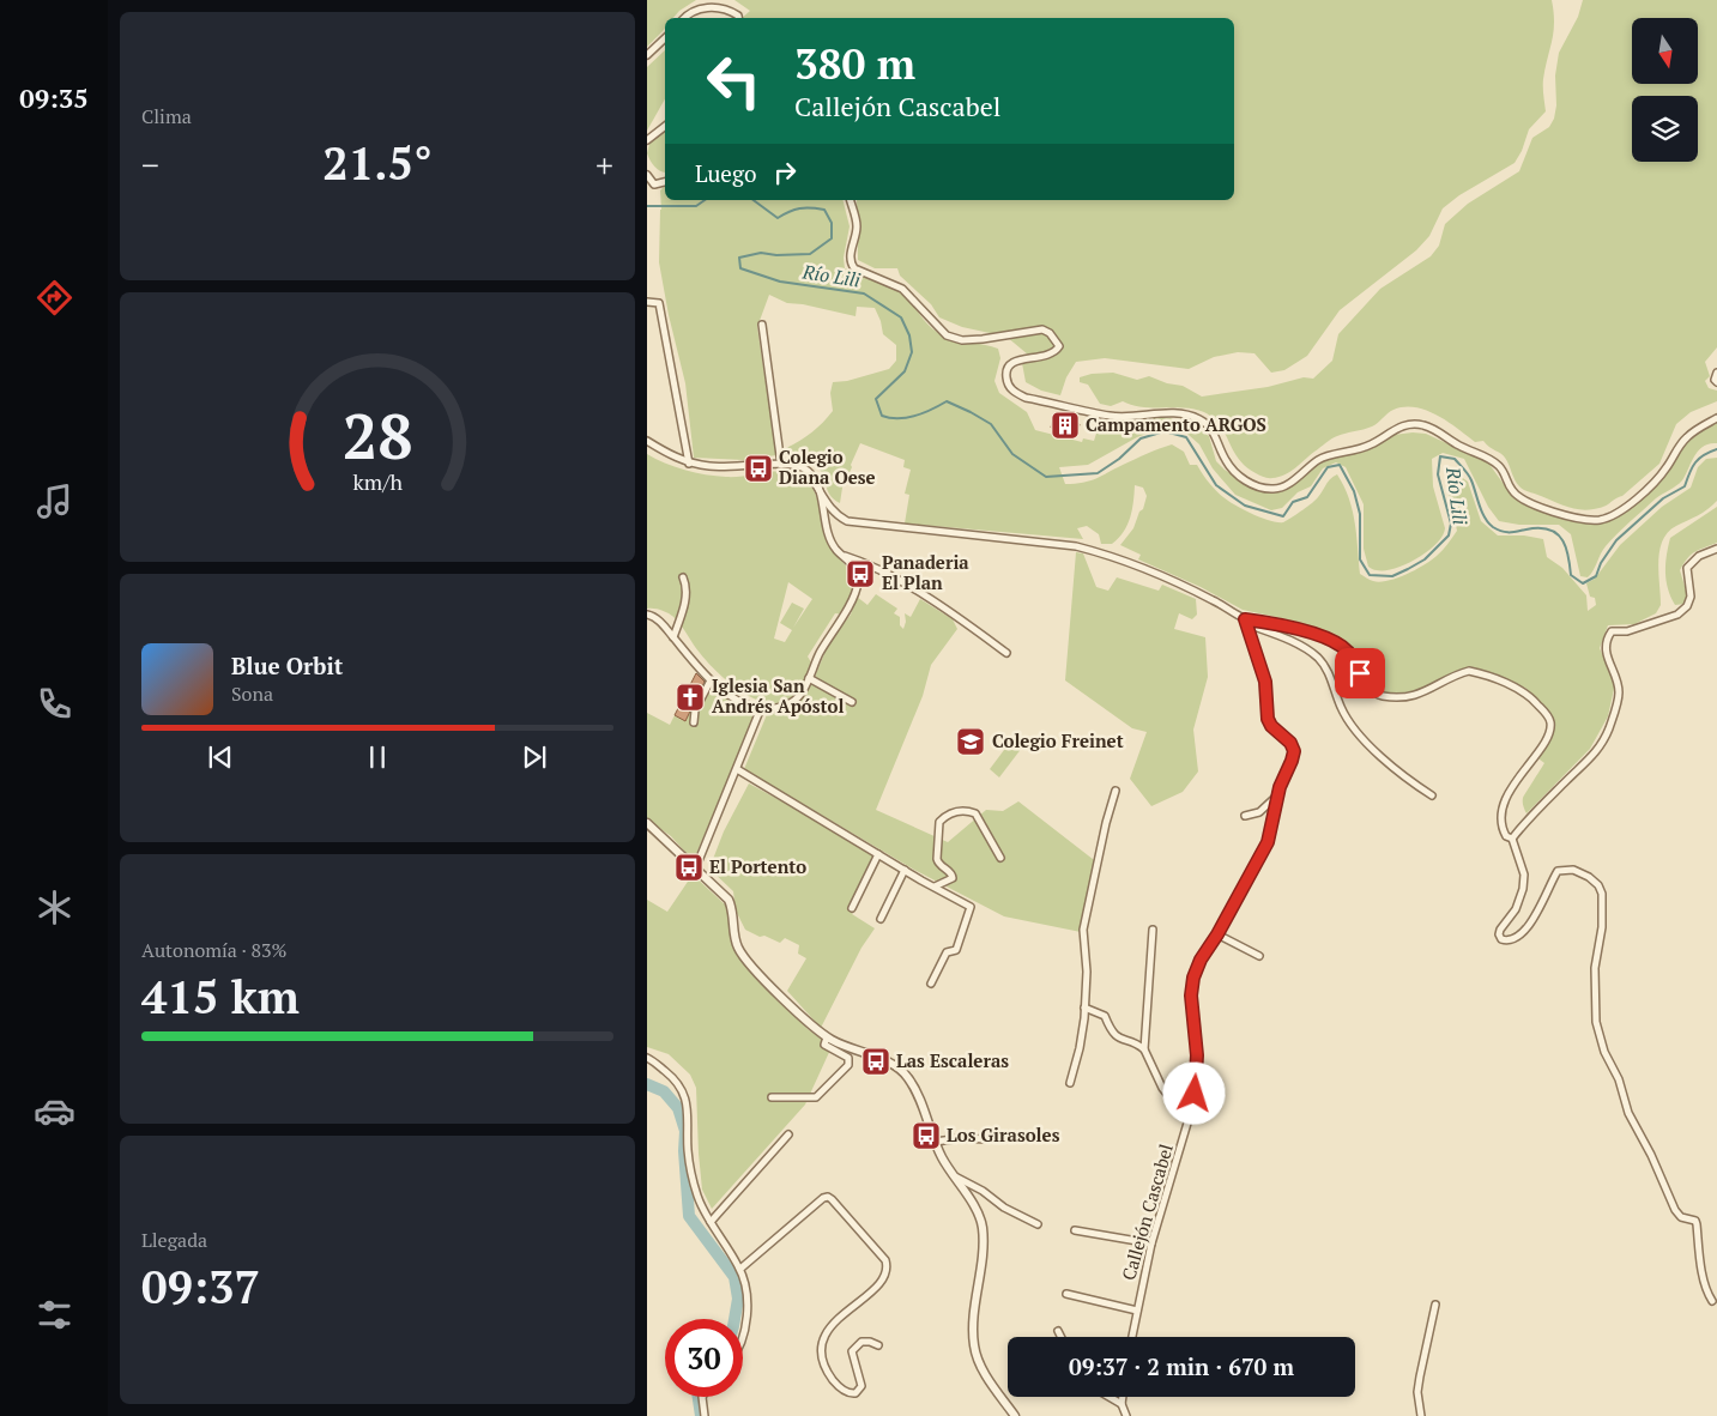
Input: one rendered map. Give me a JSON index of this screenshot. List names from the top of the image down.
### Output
{
  "streets": {
    "street": ["Callejón Cascabel"]
  },
  "water": ["Río Lili"],
  "places": {
    "building": ["Campamento ARGOS"],
    "bus stop": [
      "Colegio Diana Oese",
      "Panaderia El Plan",
      "El Portento",
      "Las Escaleras",
      "Los Girasoles"
    ],
    "church": ["Iglesia San Andrés Apóstol"],
    "school or university": ["Colegio Freinet"]
  },
  "north": "bottom",
  "page": {
    "tabs": "09:35",
    "tile": [
      "Clima",
      ["Autonomía · 83%", "415 km"],
      ["Llegada", "09:37"]
    ],
    "turn": ["380 m", "Callejón Cascabel"],
    "heat": ["−", "21.5°", "+"],
    "then": "Luego",
    "song": ["Blue Orbit", "Sona"],
    "limit": "30",
    "trip": "09:37 · 2 min · 670 m",
    "gauge": ["28", "km/h"]
  }
}
